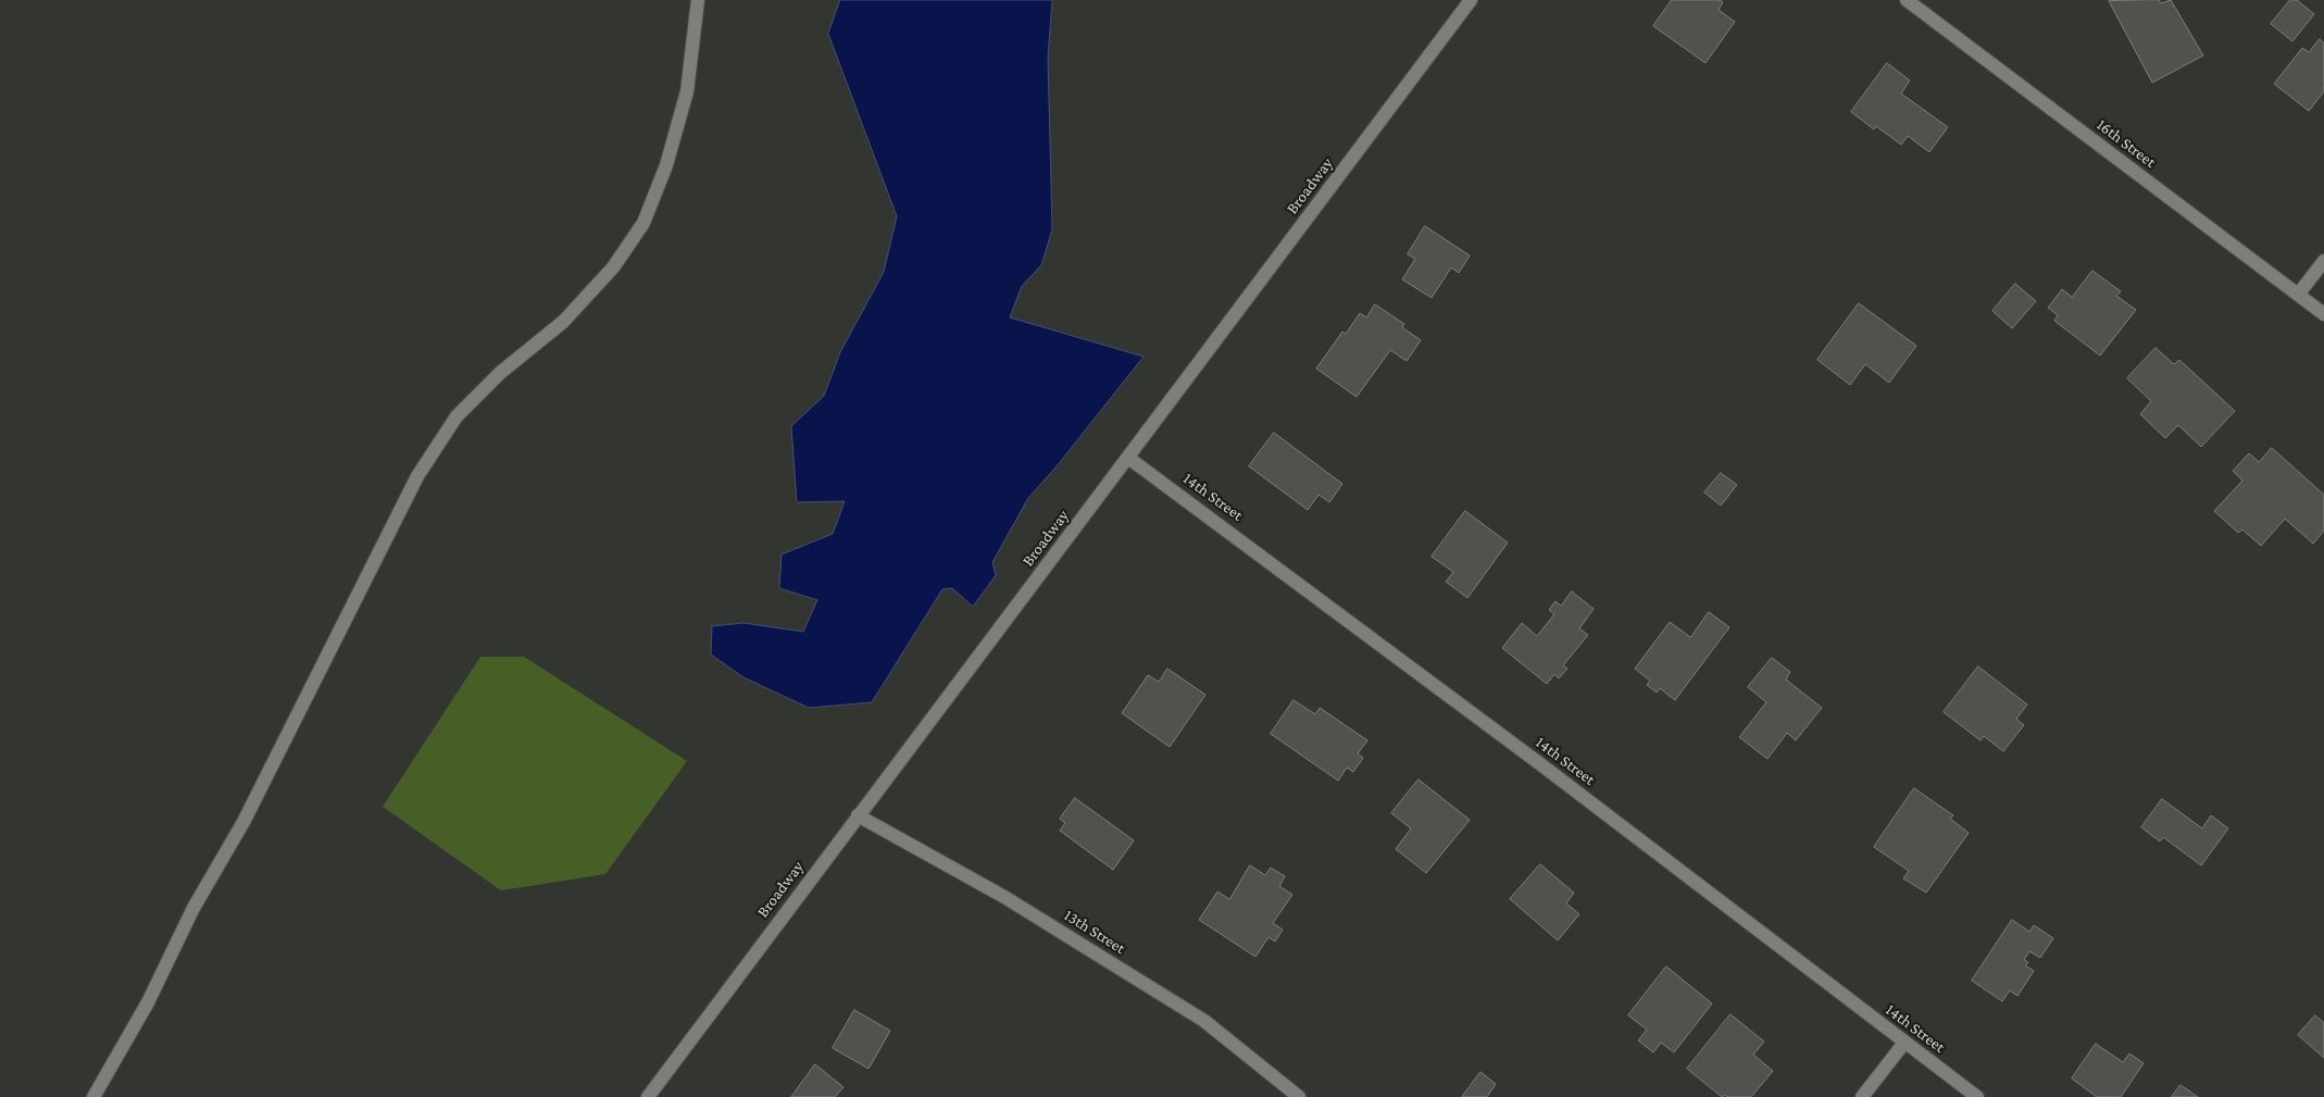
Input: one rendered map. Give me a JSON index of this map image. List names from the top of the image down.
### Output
{
  "streets": {
    "street": [
      "16th Street",
      "Broadway",
      "14th Street",
      "13th Street"
    ]
  },
  "crossings": [
    ["Broadway", "14th Street"],
    ["Broadway", "13th Street"]
  ]
}
